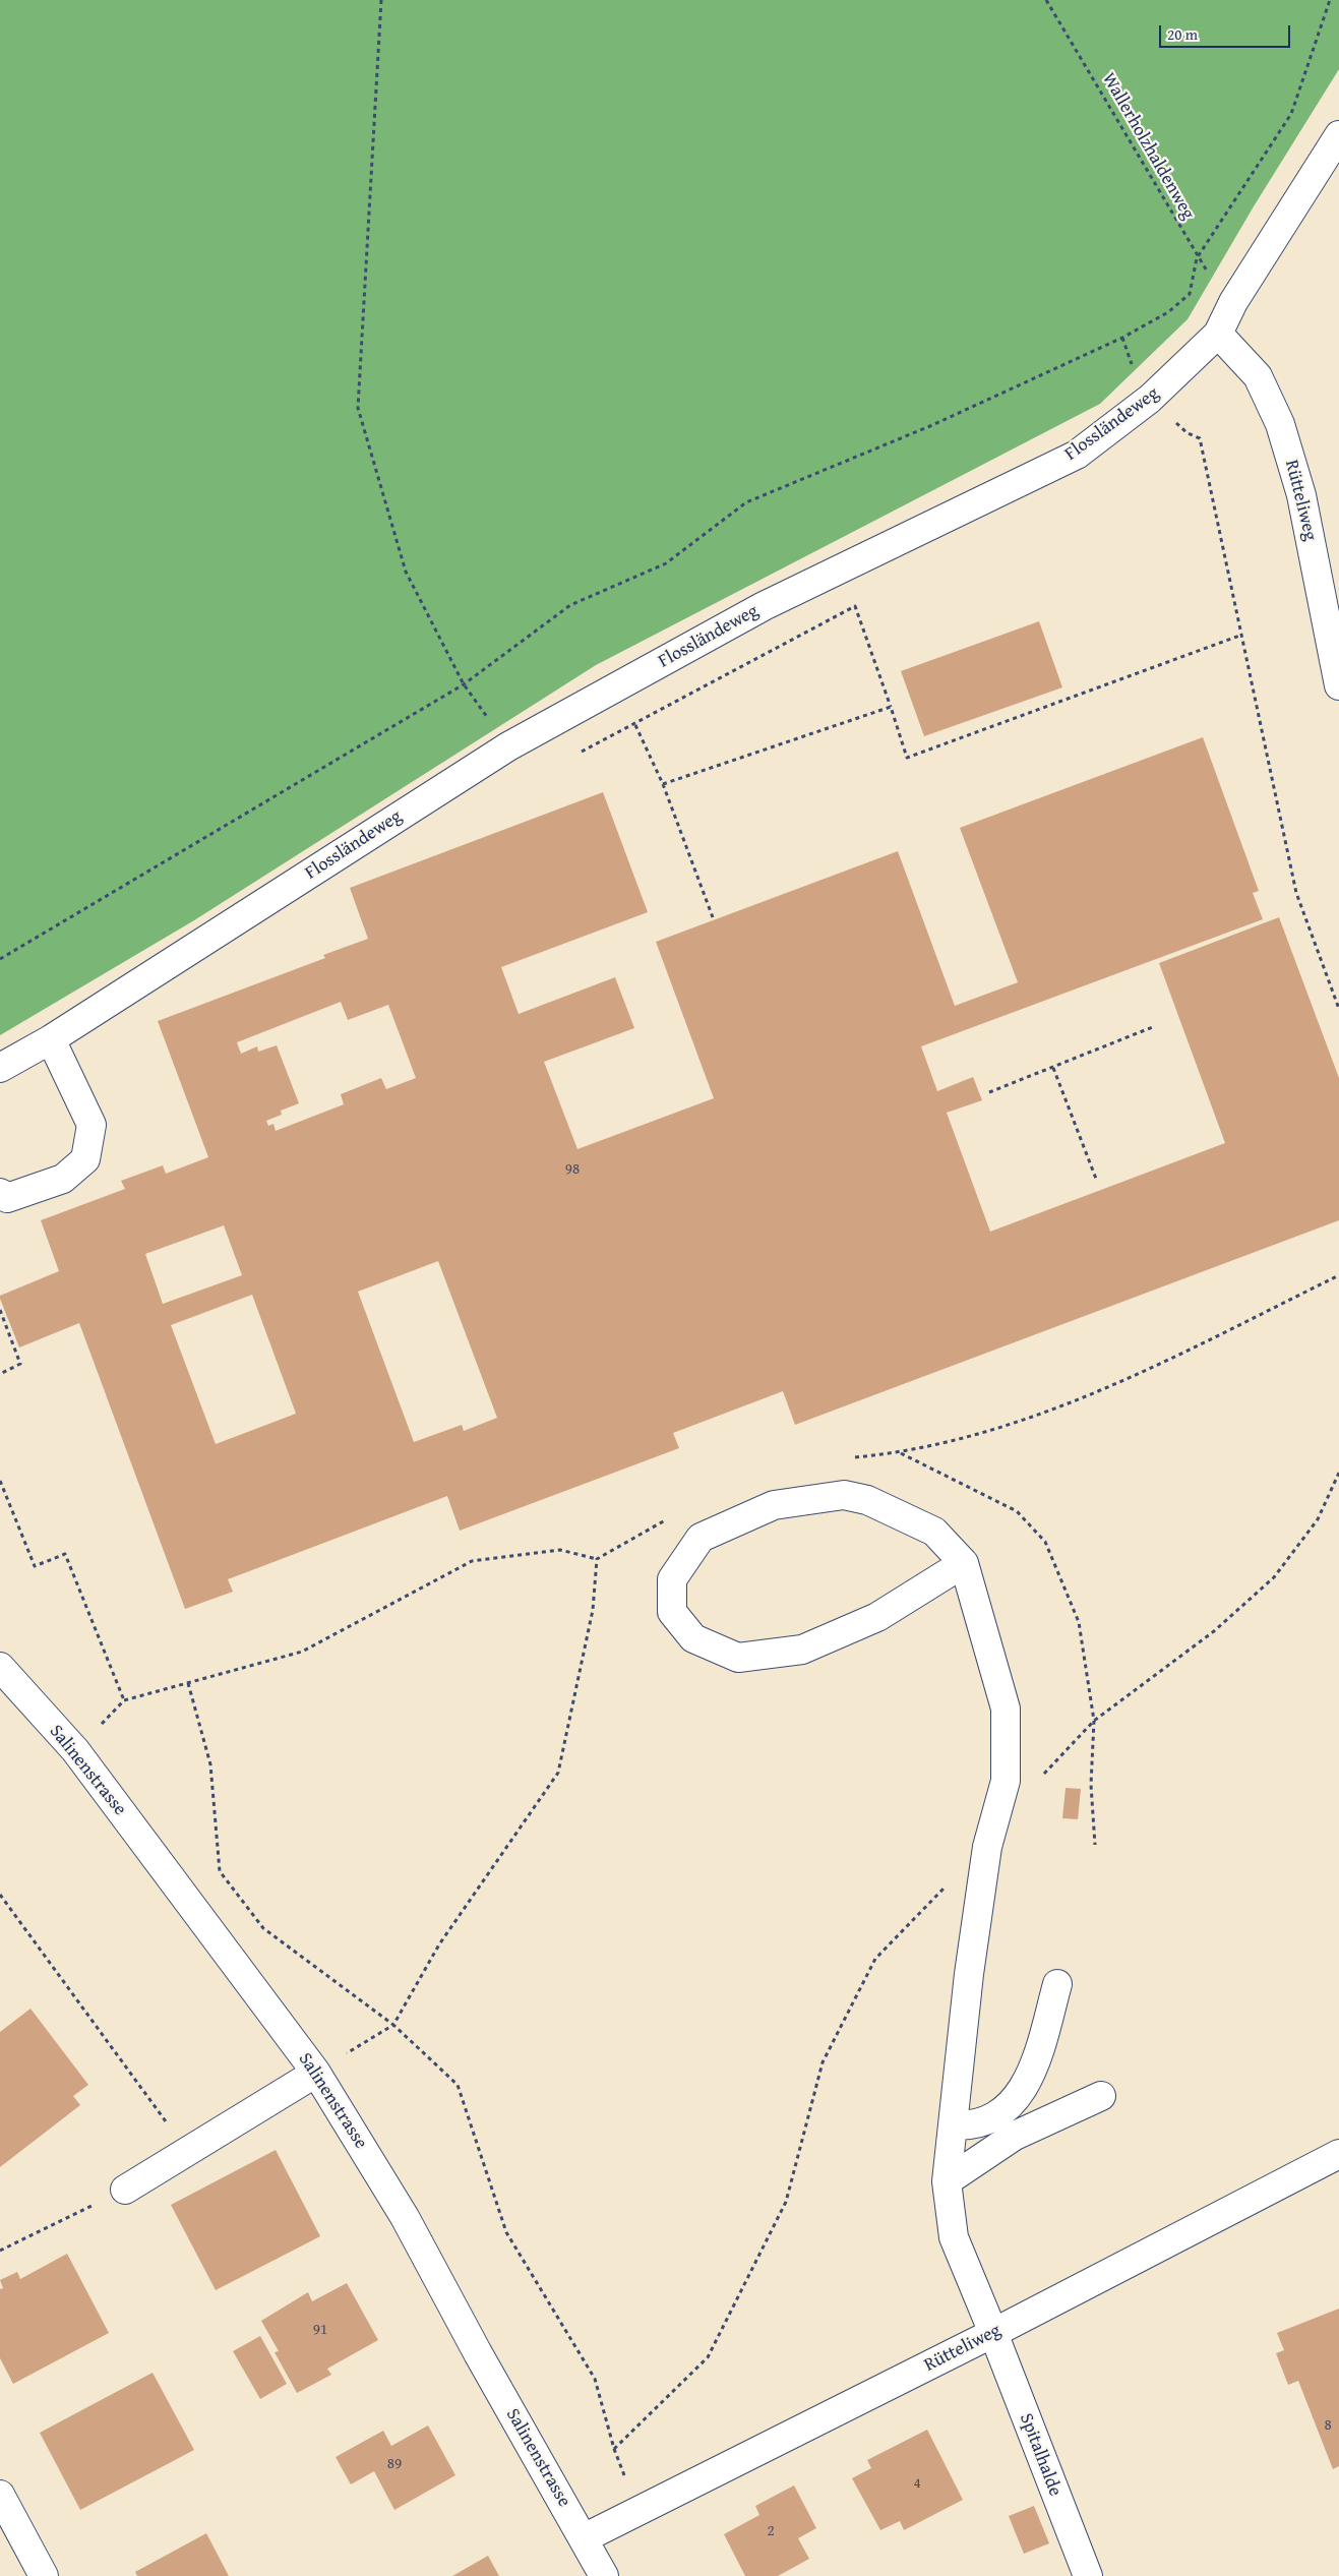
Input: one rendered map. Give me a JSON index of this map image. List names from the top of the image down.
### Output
{
  "streets": {
    "street": [
      "Flossländeweg",
      "Rütteliweg",
      "Salinenstrasse",
      "Spitalhalde"
    ],
    "path": ["Wallerholzhaldenweg"]
  },
  "crossings": [
    ["Wallerholzhaldenweg", "Flossländeweg"],
    ["Flossländeweg", "Rütteliweg"],
    ["Rütteliweg", "Salinenstrasse"],
    ["Rütteliweg", "Spitalhalde"]
  ],
  "house_numbers": [
    "98",
    "91",
    "8",
    "89",
    "4",
    "2"
  ],
  "scale_bar": "20 m"
}
